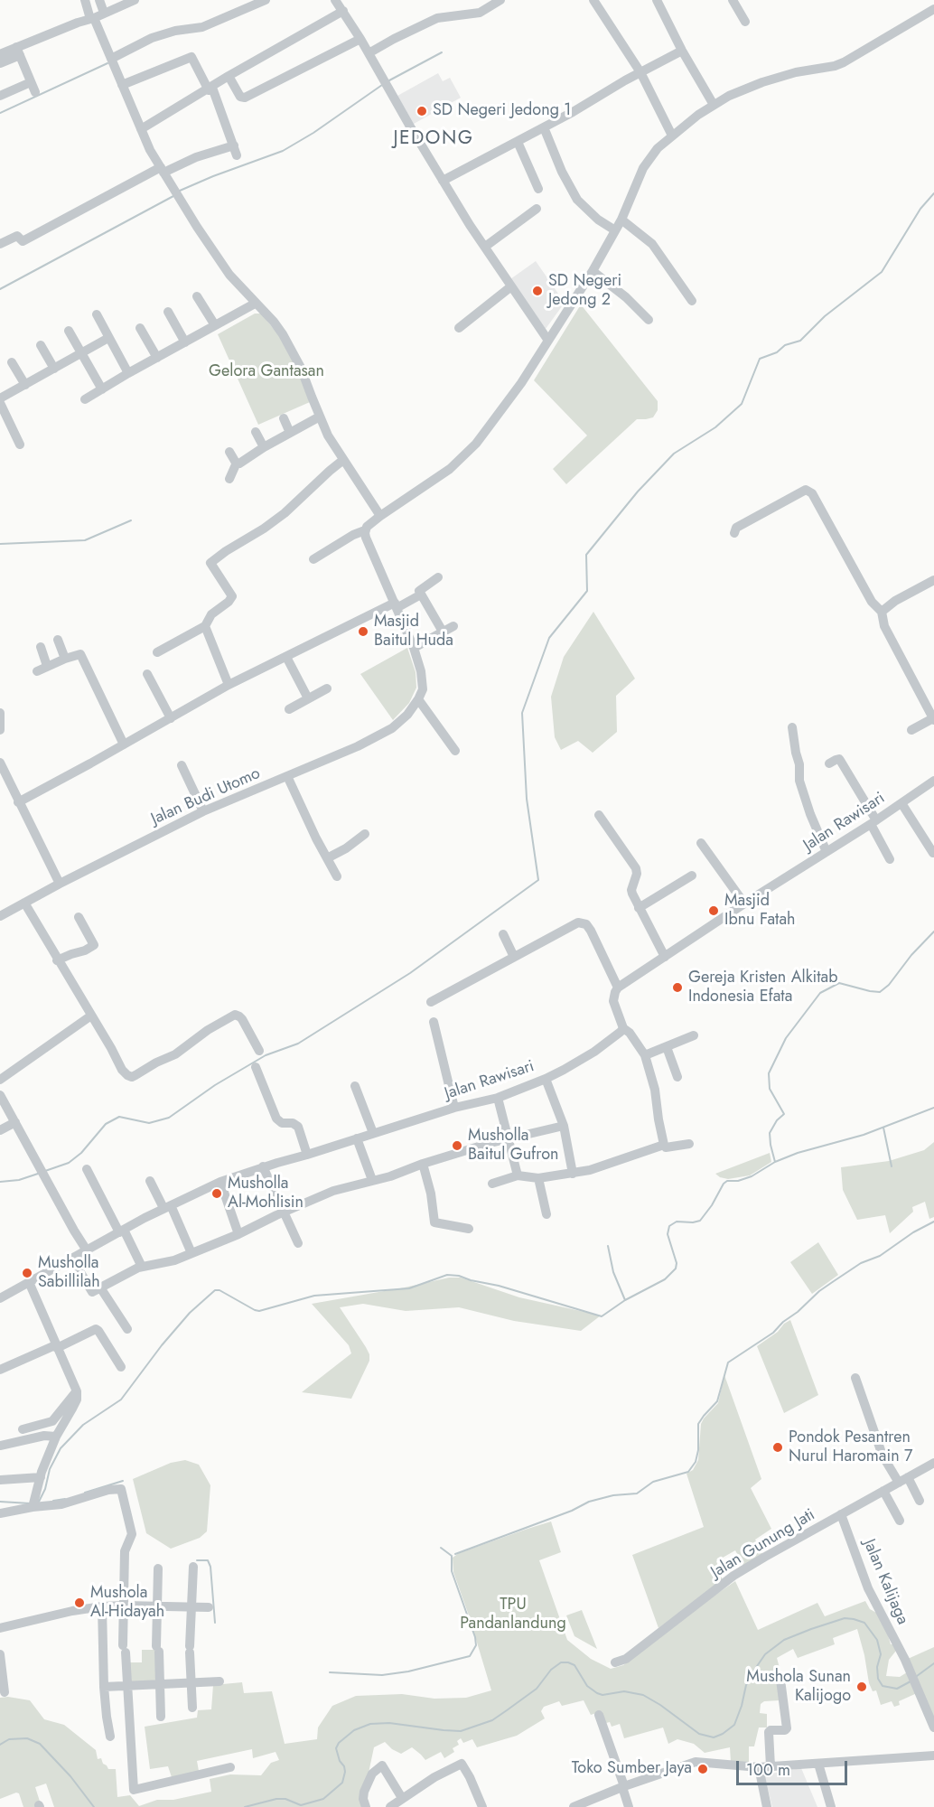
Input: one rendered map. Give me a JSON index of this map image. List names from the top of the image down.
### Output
{
  "streets": {
    "street": [
      "Jalan Budi Utomo",
      "Jalan Rawisari",
      "Jalan Gunung Jati",
      "Jalan Kalijaga"
    ]
  },
  "crossings": [
    ["Jalan Gunung Jati", "Jalan Kalijaga"]
  ],
  "districts": ["JEDONG"],
  "parks": ["Gelora Gantasan", "TPU Pandanlandung"],
  "places": [
    "SD Negeri Jedong 1",
    "SD Negeri Jedong 2",
    "Masjid Baitul Huda",
    "Masjid Ibnu Fatah",
    "Gereja Kristen Alkitab Indonesia Efata",
    "Musholla Baitul Gufron",
    "Musholla Al-Mohlisin",
    "Musholla Sabillilah",
    "Pondok Pesantren Nurul Haromain 7",
    "Mushola Al-Hidayah",
    "Mushola Sunan Kalijogo",
    "Toko Sumber Jaya"
  ],
  "scale_bar": "100 m"
}
